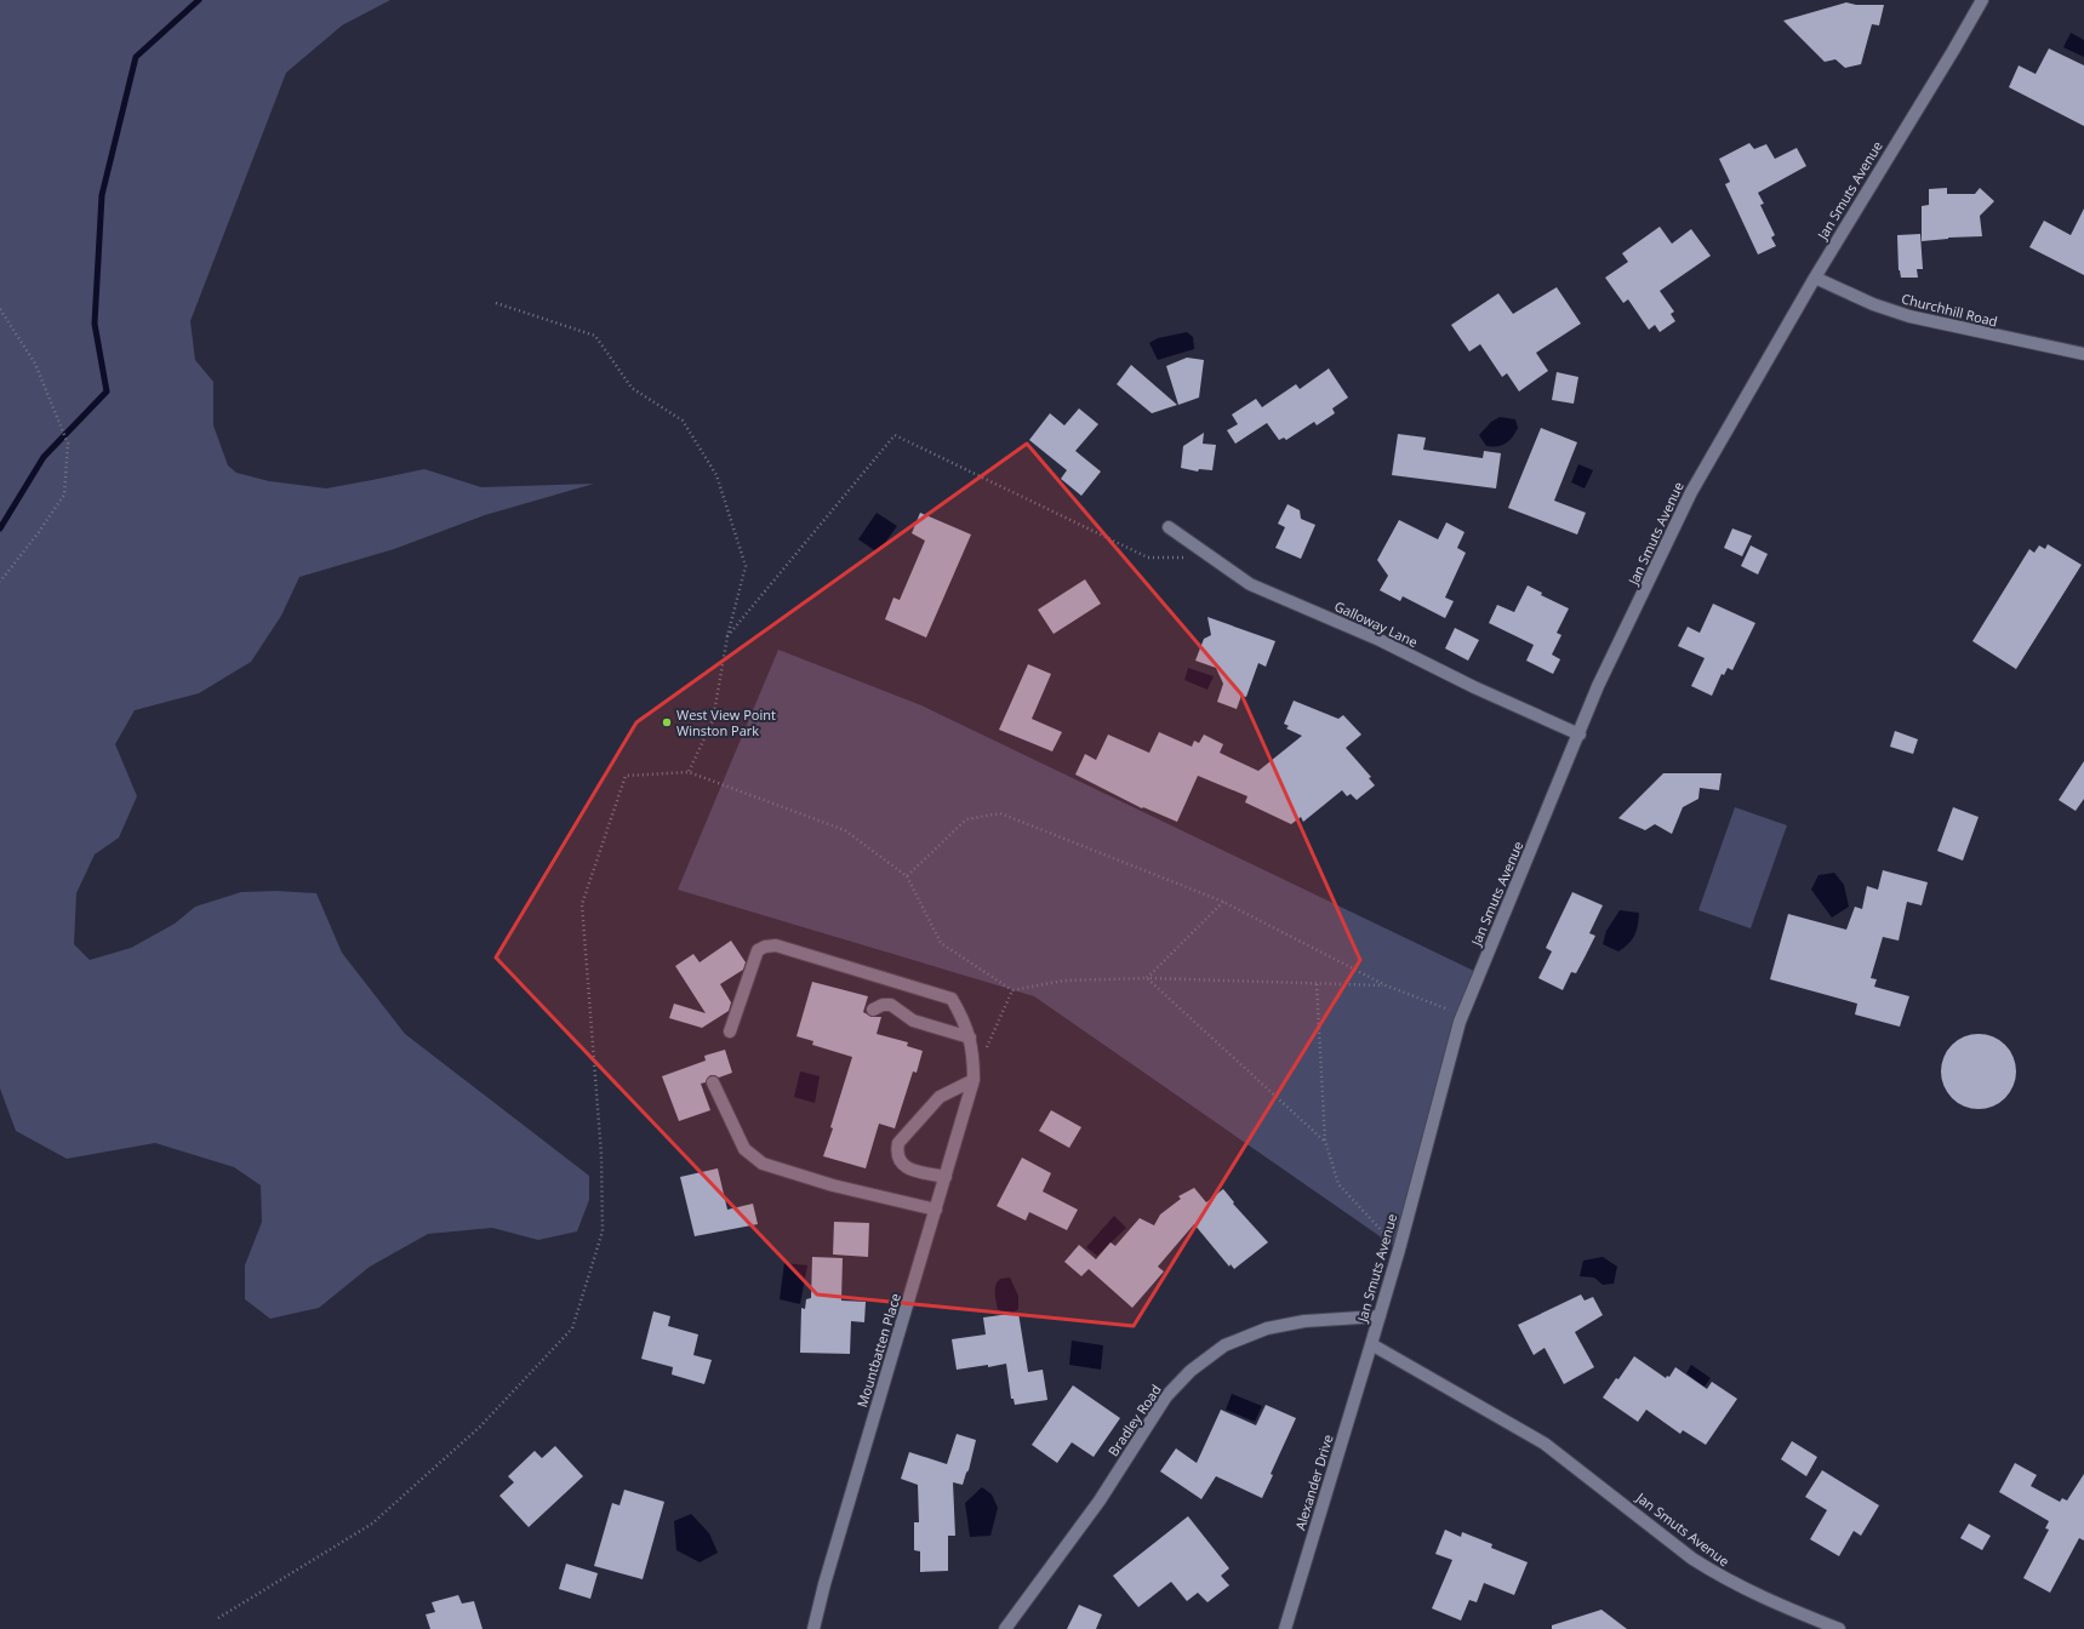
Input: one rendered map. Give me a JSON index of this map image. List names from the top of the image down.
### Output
{
  "streets": {
    "street": [
      "Jan Smuts Avenue",
      "Churchhill Road",
      "Galloway Lane",
      "Mountbatten Place",
      "Bradley Road",
      "Alexander Drive"
    ]
  },
  "crossings": [
    ["Jan Smuts Avenue", "Churchhill Road"],
    ["Jan Smuts Avenue", "Galloway Lane"],
    ["Jan Smuts Avenue", "Bradley Road"],
    ["Jan Smuts Avenue", "Alexander Drive"]
  ],
  "places": ["West View Point Winston Park"]
}
